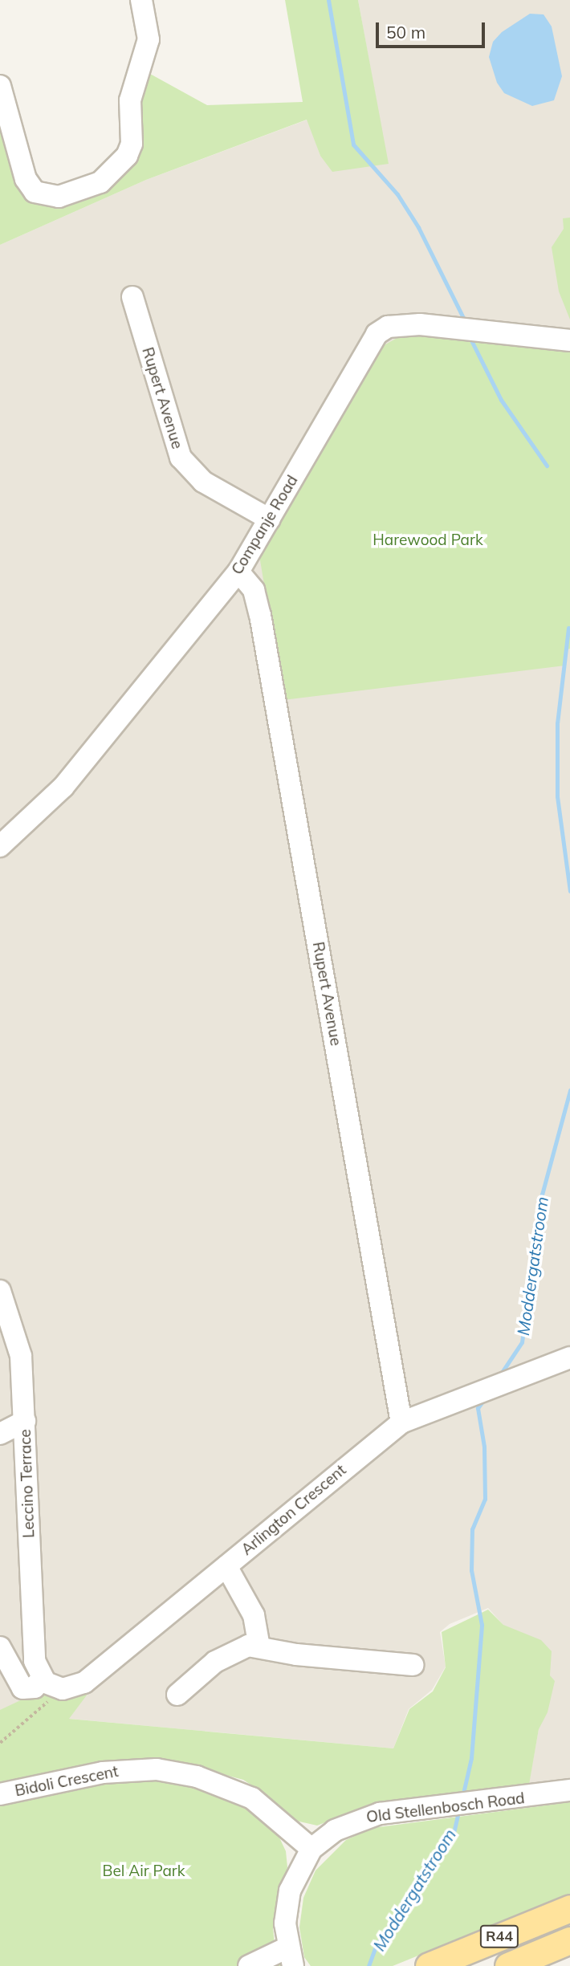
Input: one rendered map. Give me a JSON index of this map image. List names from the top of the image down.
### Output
{
  "streets": {
    "main road": ["R44"],
    "street": [
      "Rupert Avenue",
      "Companje Road",
      "Leccino Terrace",
      "Arlington Crescent",
      "Bidoli Crescent",
      "Old Stellenbosch Road"
    ]
  },
  "crossings": [
    ["Rupert Avenue", "Companje Road"],
    ["Rupert Avenue", "Arlington Crescent"],
    ["Leccino Terrace", "Arlington Crescent"],
    ["Bidoli Crescent", "Old Stellenbosch Road"]
  ],
  "water": ["Moddergatstroom"],
  "parks": ["Harewood Park", "Bel Air Park"],
  "scale_bar": "50 m"
}
